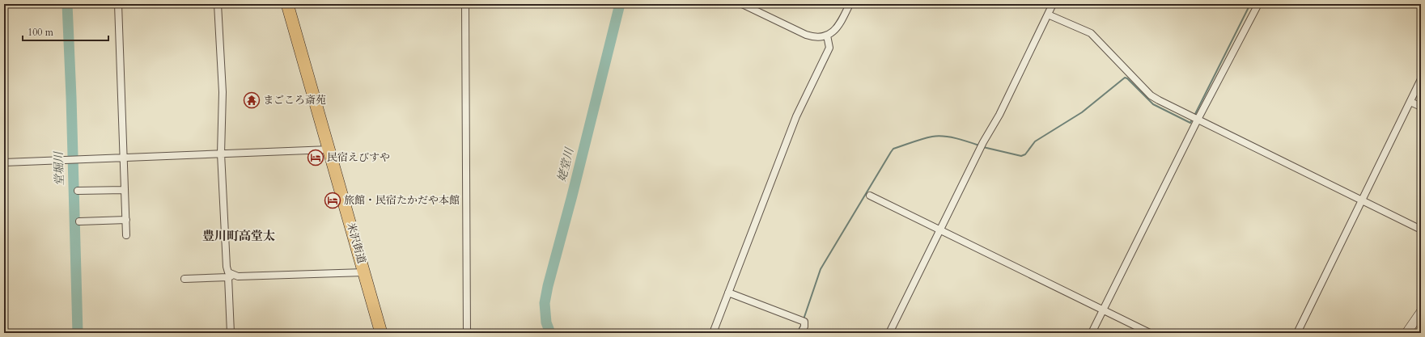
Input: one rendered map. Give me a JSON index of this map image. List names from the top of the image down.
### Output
{
  "streets": {
    "highway": ["米沢街道"]
  },
  "districts": ["豊川町高堂太"],
  "water": ["姥堂川", "堂堀川"],
  "places": {
    "temple": ["まごころ斎苑"],
    "hotel": ["民宿えびすや", "旅館・民宿たかだや本館"]
  },
  "scale_bar": "100 m"
}
